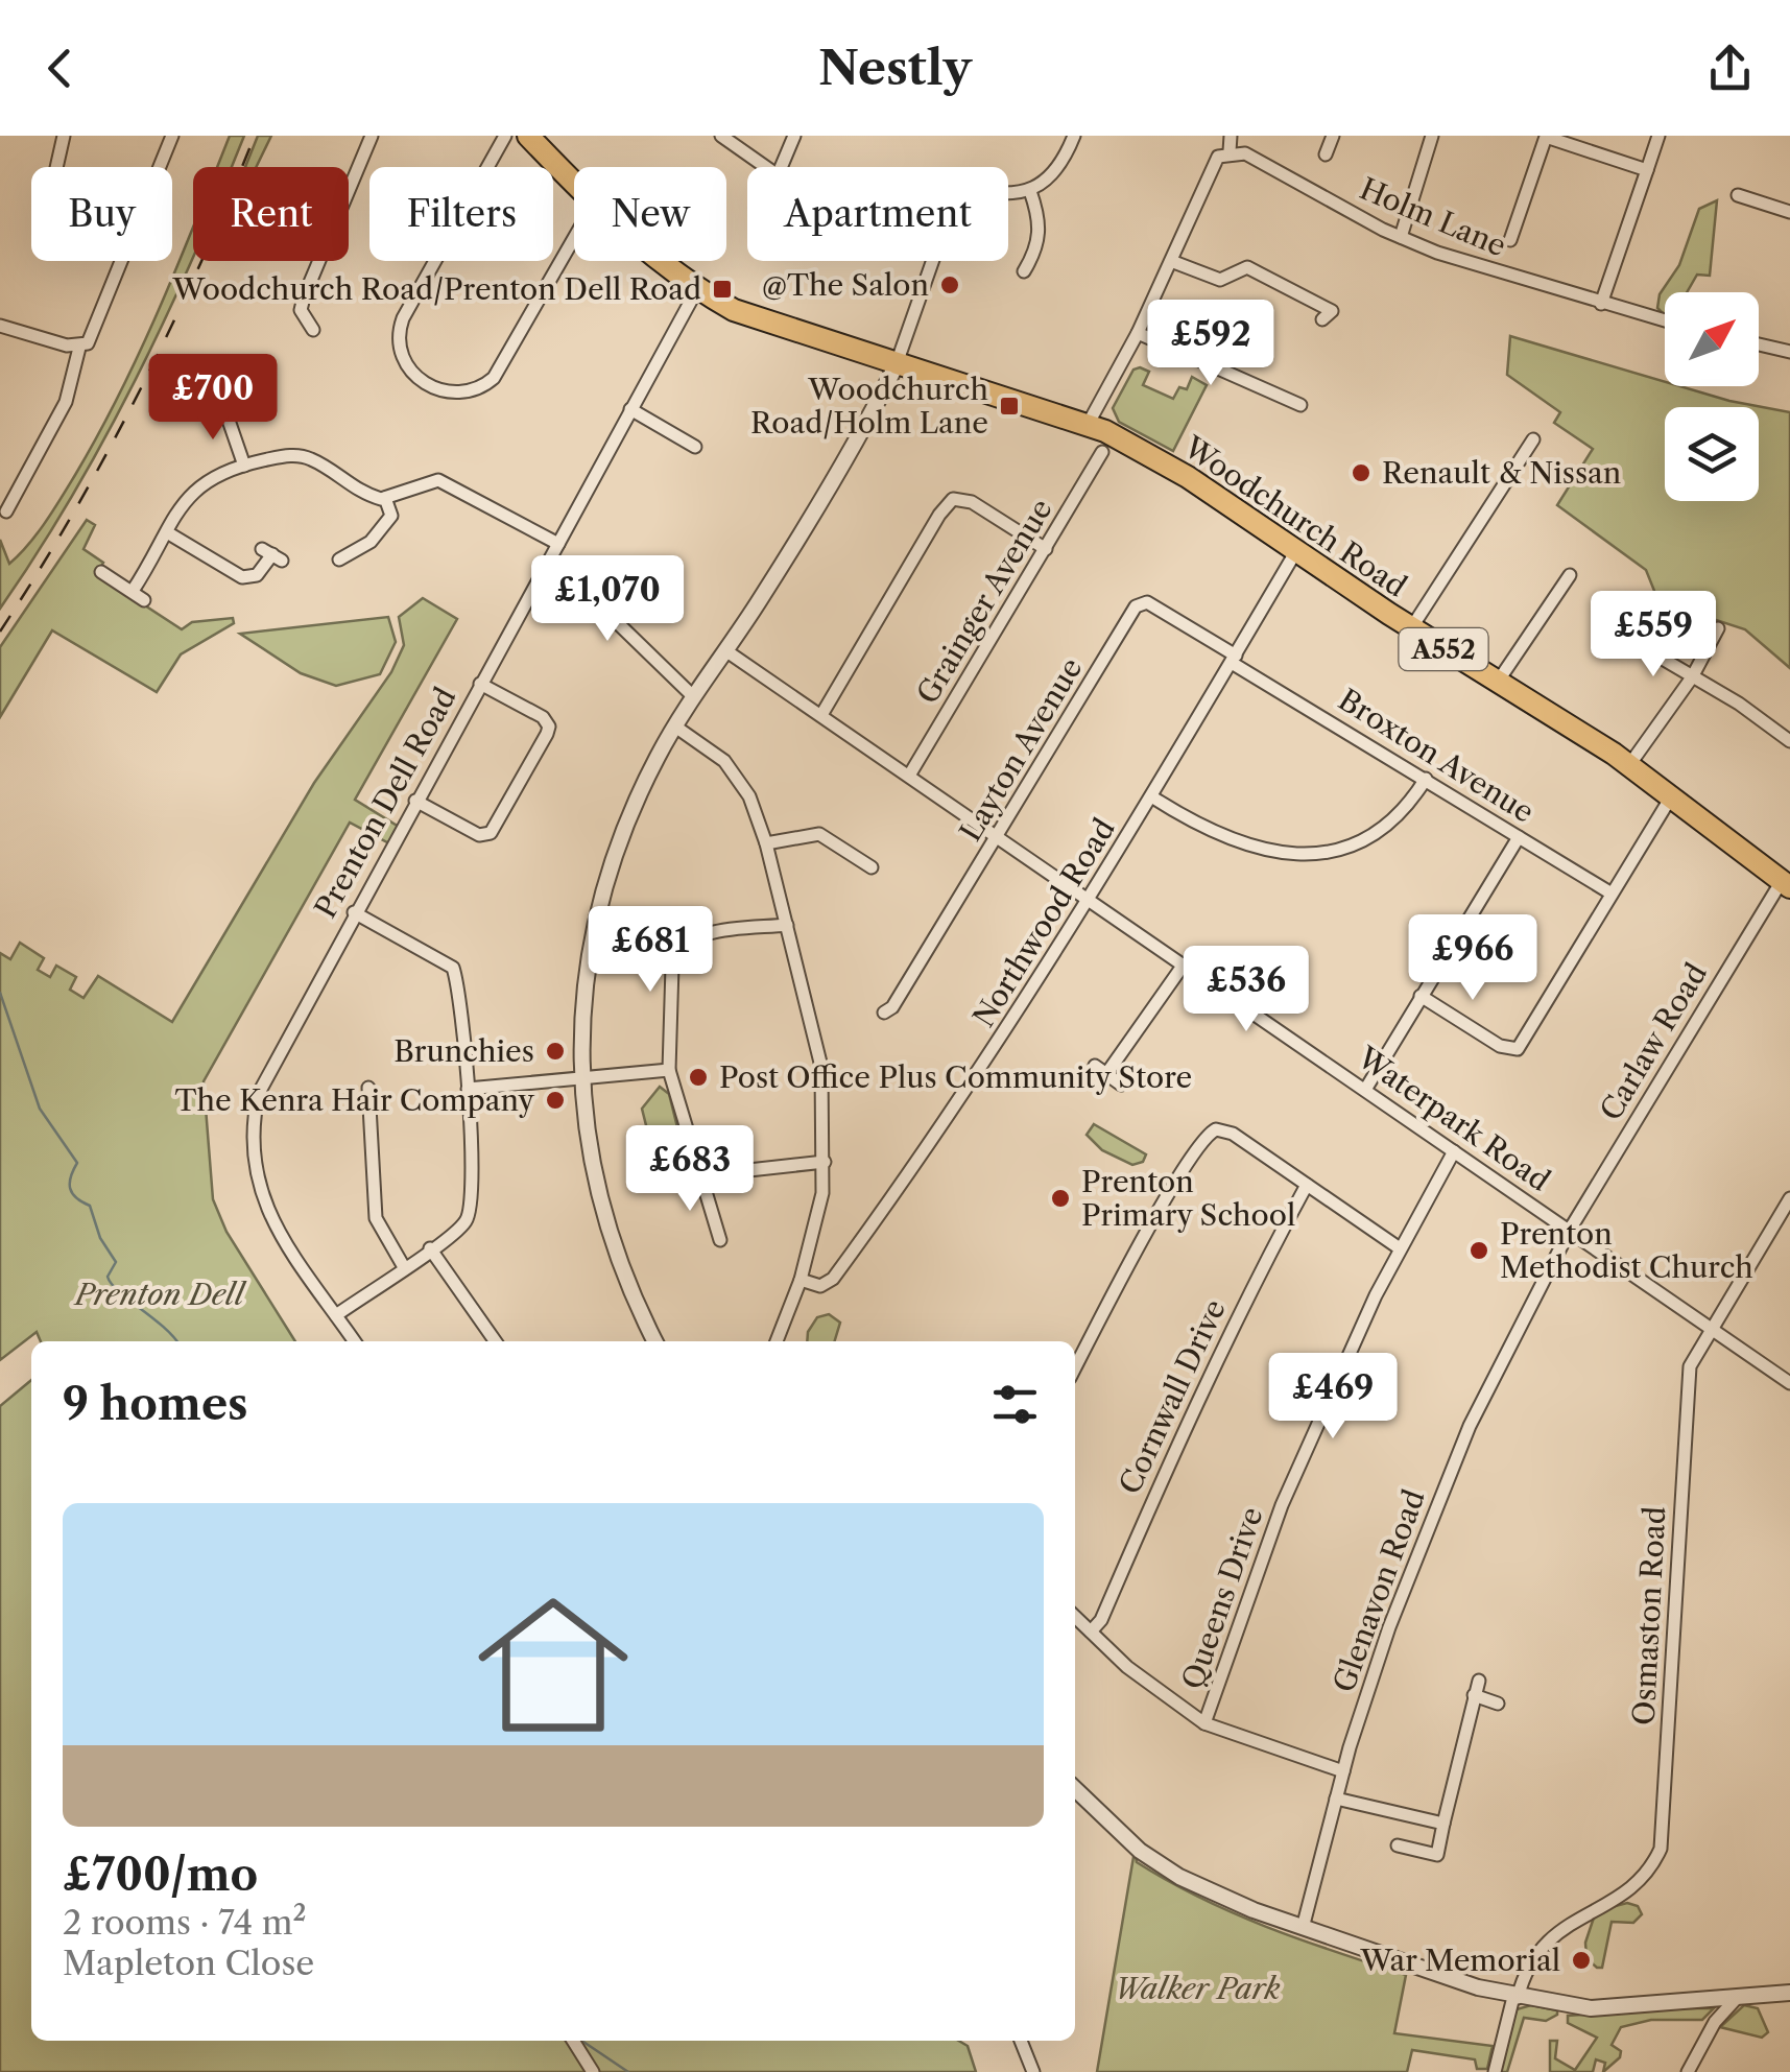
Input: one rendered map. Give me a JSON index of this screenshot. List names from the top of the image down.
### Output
{
  "streets": {
    "highway": ["Woodchurch Road", "A552"],
    "street": [
      "Holm Lane",
      "Grainger Avenue",
      "Layton Avenue",
      "Broxton Avenue",
      "Prenton Dell Road",
      "Northwood Road",
      "Carlaw Road",
      "Waterpark Road",
      "Cornwall Drive",
      "Glenavon Road",
      "Queens Drive",
      "Osmaston Road"
    ]
  },
  "crossings": [
    ["Woodchurch Road", "Prenton Dell Road"],
    ["Woodchurch Road", "Northwood Road"],
    ["Woodchurch Road", "Carlaw Road"],
    ["Grainger Avenue", "Waterpark Road"],
    ["Layton Avenue", "Broxton Avenue"],
    ["Layton Avenue", "Northwood Road"],
    ["Layton Avenue", "Waterpark Road"],
    ["Broxton Avenue", "Northwood Road"],
    ["Northwood Road", "Waterpark Road"],
    ["Carlaw Road", "Waterpark Road"],
    ["Carlaw Road", "Glenavon Road"],
    ["Waterpark Road", "Glenavon Road"],
    ["Waterpark Road", "Queens Drive"],
    ["Waterpark Road", "Osmaston Road"]
  ],
  "parks": ["Prenton Dell", "Walker Park"],
  "places": {
    "other": [
      "@The Salon",
      "Renault & Nissan",
      "Brunchies",
      "Post Office Plus Community Store",
      "The Kenra Hair Company",
      "Prenton Primary School",
      "Prenton Methodist Church",
      "War Memorial"
    ],
    "transit": ["Woodchurch Road/Prenton Dell Road", "Woodchurch Road/Holm Lane"]
  },
  "north": "top right",
  "page": {
    "header": "Nestly",
    "chip": [
      "Buy",
      "Rent",
      "Filters",
      "New",
      "Apartment"
    ],
    "price": [
      "£592",
      "£700",
      "£1,070",
      "£559",
      "£681",
      "£966",
      "£536",
      "£683",
      "£469"
    ],
    "heading": "9 homes",
    "list": [
      {
        "name": "£700/mo",
        "note": "2 rooms · 74 m² · Mapleton Close"
      }
    ]
  }
}
